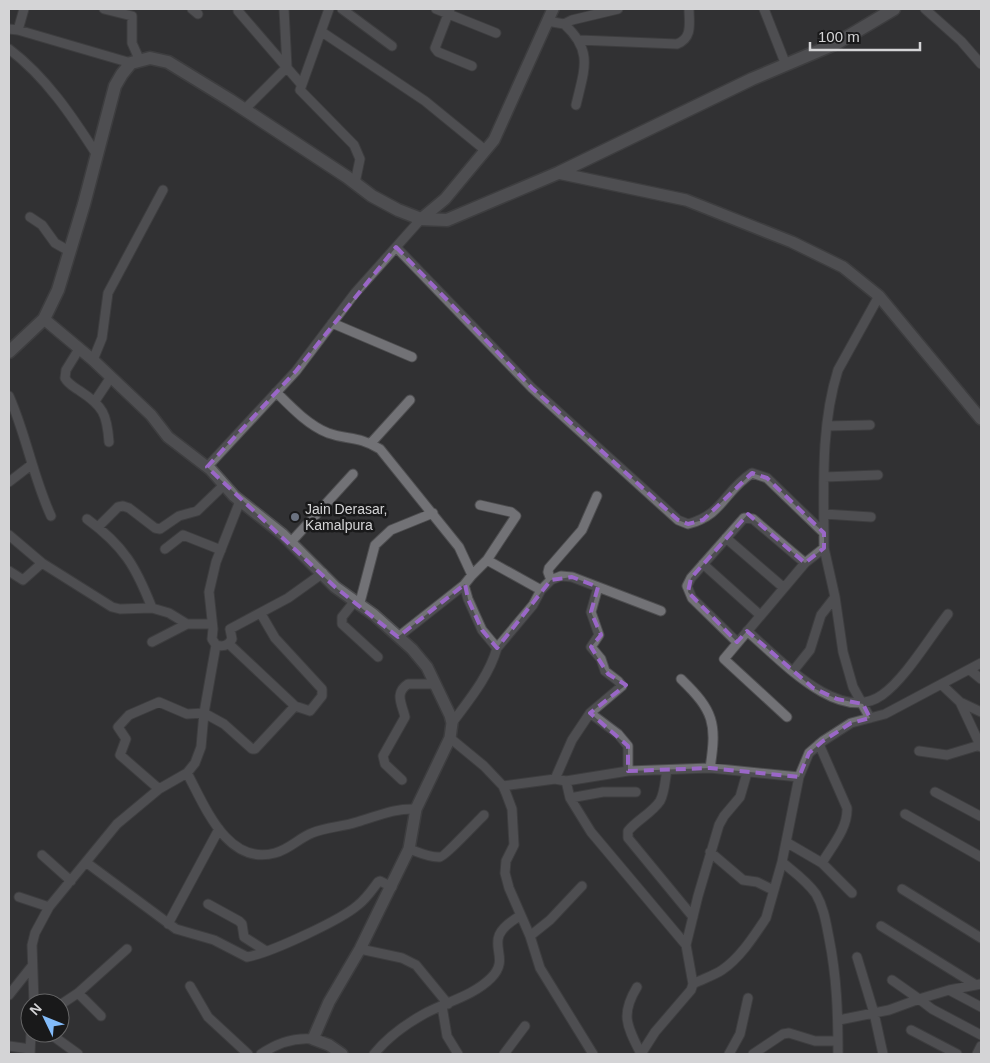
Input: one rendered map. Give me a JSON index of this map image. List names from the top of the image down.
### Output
{
  "places": ["Jain Derasar, Kamalpura"],
  "scale_bar": "100 m",
  "north": "top left"
}
